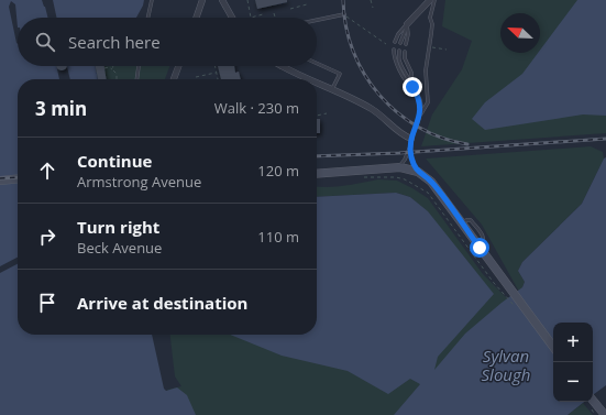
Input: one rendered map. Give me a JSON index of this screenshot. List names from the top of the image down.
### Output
{
  "water": ["Sylvan Slough"],
  "north": "top left",
  "page": {
    "search": "Search here",
    "heading": ["3 min", "Walk · 230 m"],
    "list": [
      ["Continue", "Armstrong Avenue", "120 m"],
      ["Turn right", "Beck Avenue", "110 m"],
      "Arrive at destination"
    ],
    "map_buttons": ["+", "−"]
  }
}
